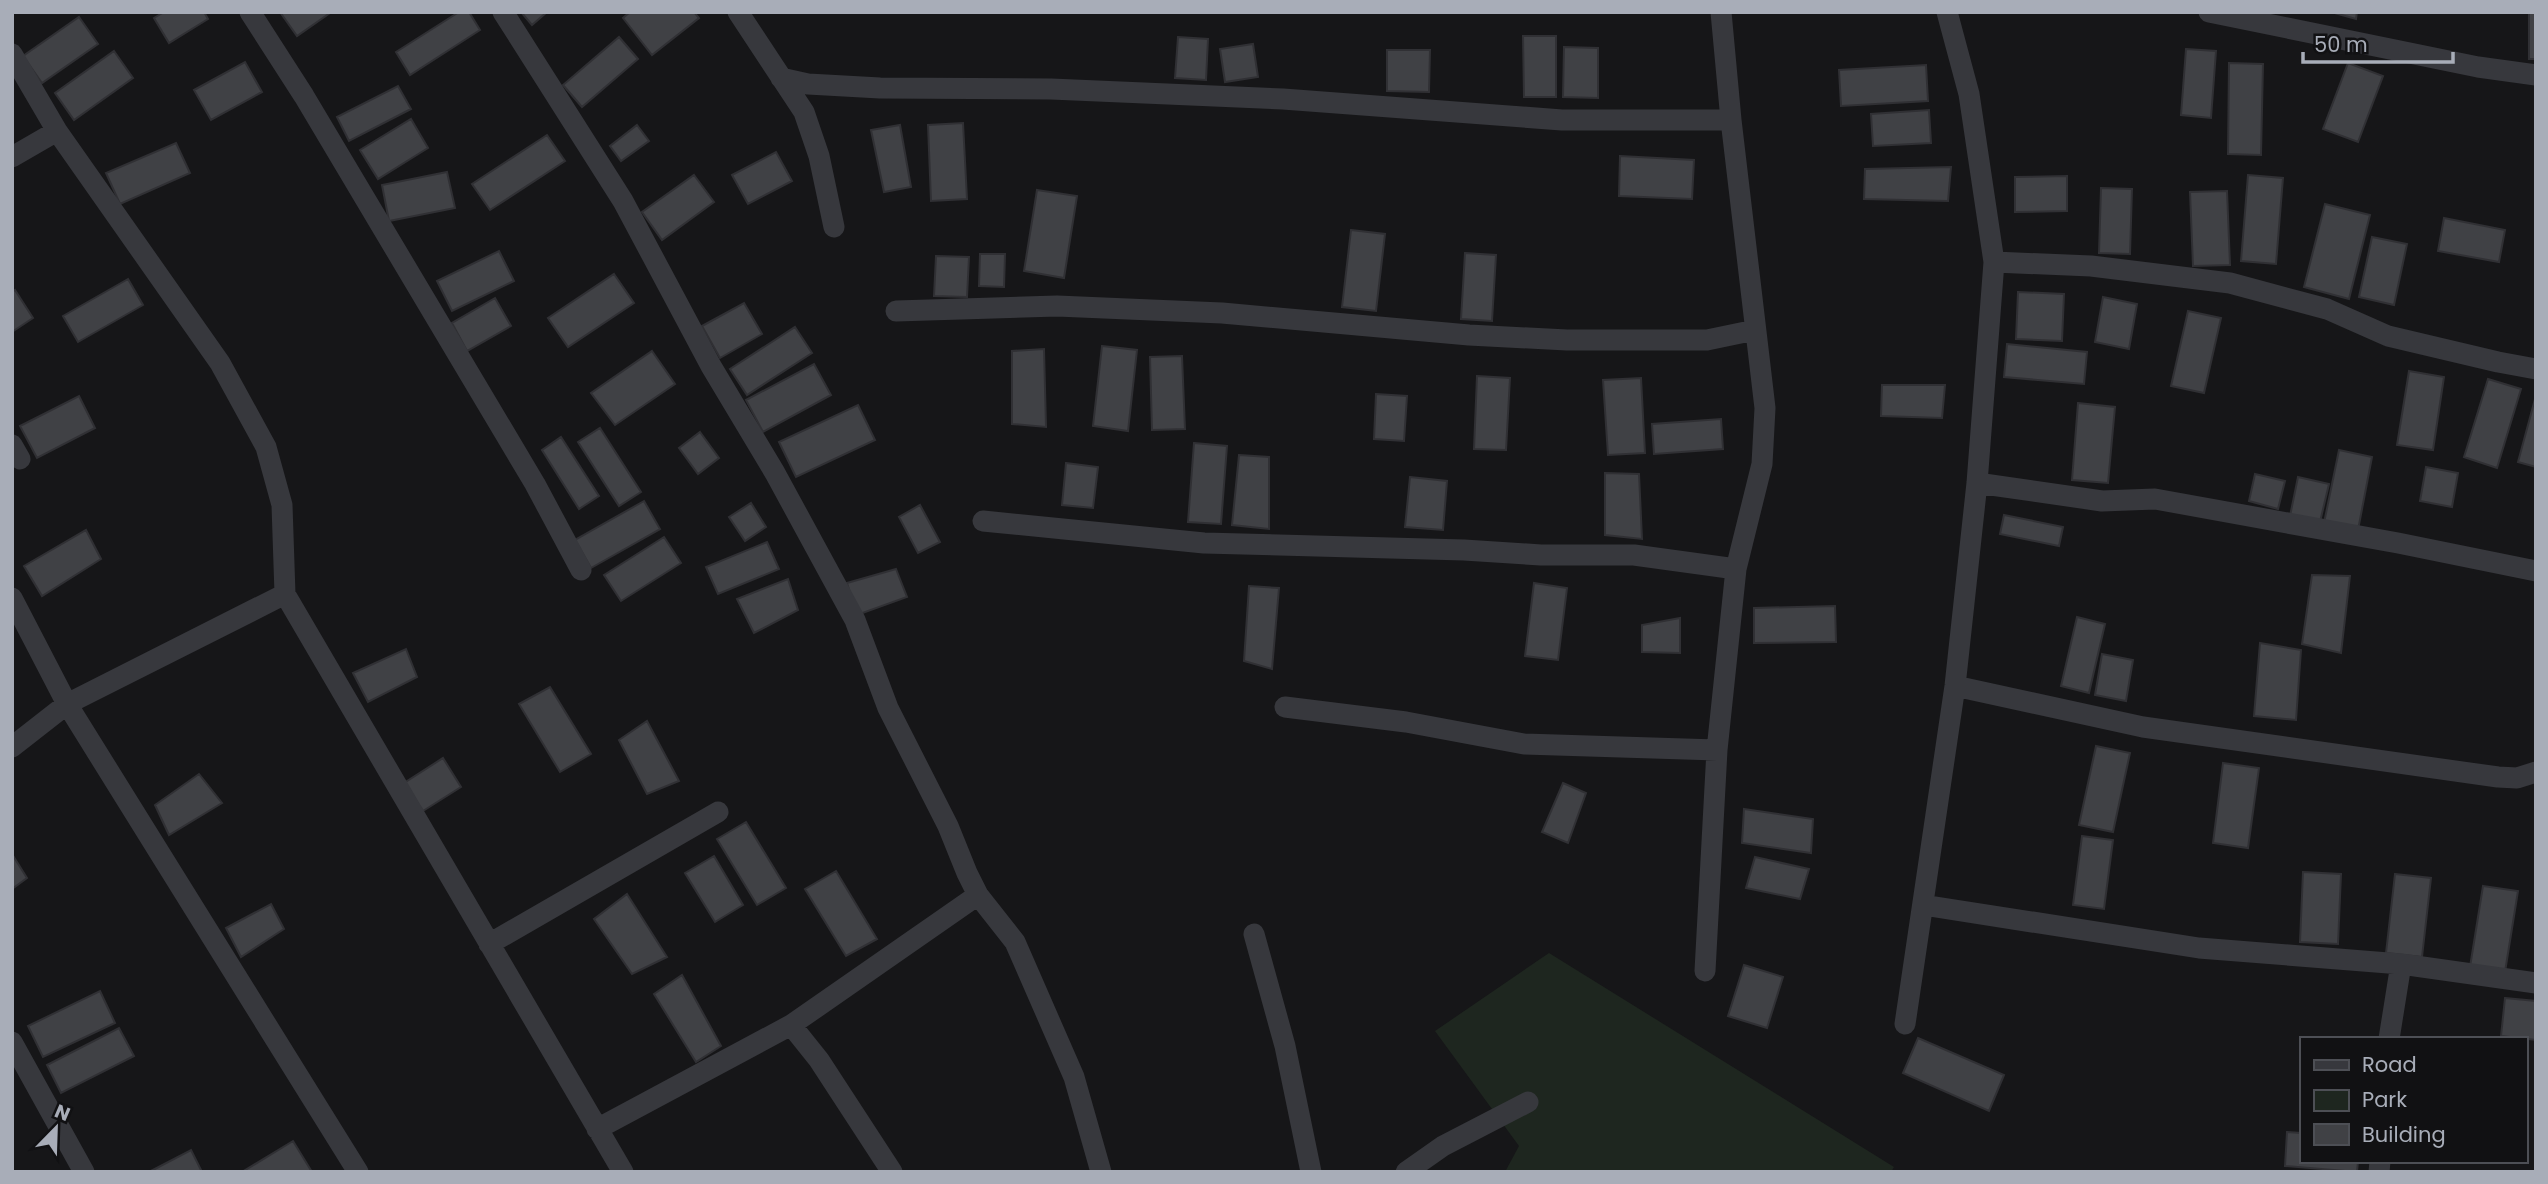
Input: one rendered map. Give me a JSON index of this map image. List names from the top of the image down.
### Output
{
  "legend": ["Road", "Park", "Building"],
  "scale_bar": "50 m",
  "north": "top right"
}
